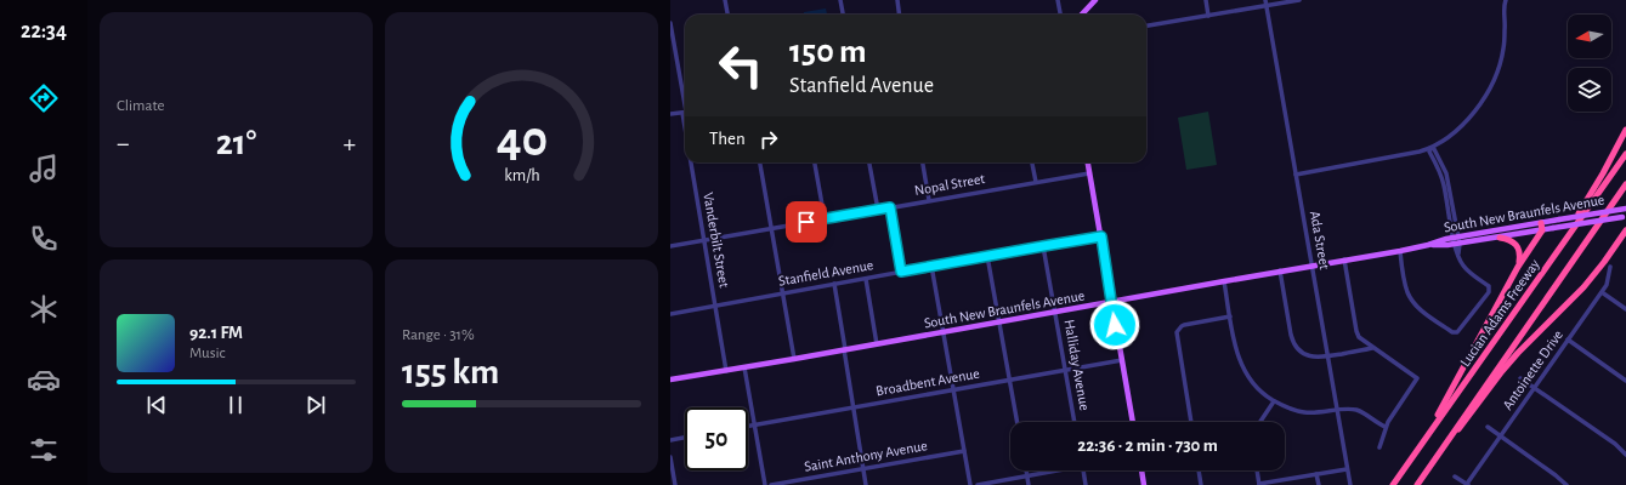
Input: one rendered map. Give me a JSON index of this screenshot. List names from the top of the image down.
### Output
{
  "streets": {
    "highway": ["Lucian Adams Freeway"],
    "main road": ["South New Braunfels Avenue"],
    "street": [
      "Nopal Street",
      "Vanderbilt Street",
      "Ada Street",
      "Stanfield Avenue",
      "Halliday Avenue",
      "Antoinette Drive",
      "Broadbent Avenue",
      "Saint Anthony Avenue"
    ]
  },
  "crossings": [
    ["Nopal Street", "Vanderbilt Street"],
    ["South New Braunfels Avenue", "Vanderbilt Street"],
    ["South New Braunfels Avenue", "Ada Street"],
    ["South New Braunfels Avenue", "Halliday Avenue"],
    ["Vanderbilt Street", "Stanfield Avenue"],
    ["Stanfield Avenue", "Halliday Avenue"],
    ["Halliday Avenue", "Broadbent Avenue"]
  ],
  "north": "left",
  "page": {
    "tabs": "22:34",
    "tile": [
      "Climate",
      ["Range · 31%", "155 km"]
    ],
    "turn": ["150 m", "Stanfield Avenue"],
    "then": "Then",
    "heat": ["−", "21°", "+"],
    "song": ["92.1 FM", "Music"],
    "limit": "50",
    "trip": "22:36 · 2 min · 730 m",
    "gauge": ["40", "km/h"]
  }
}
